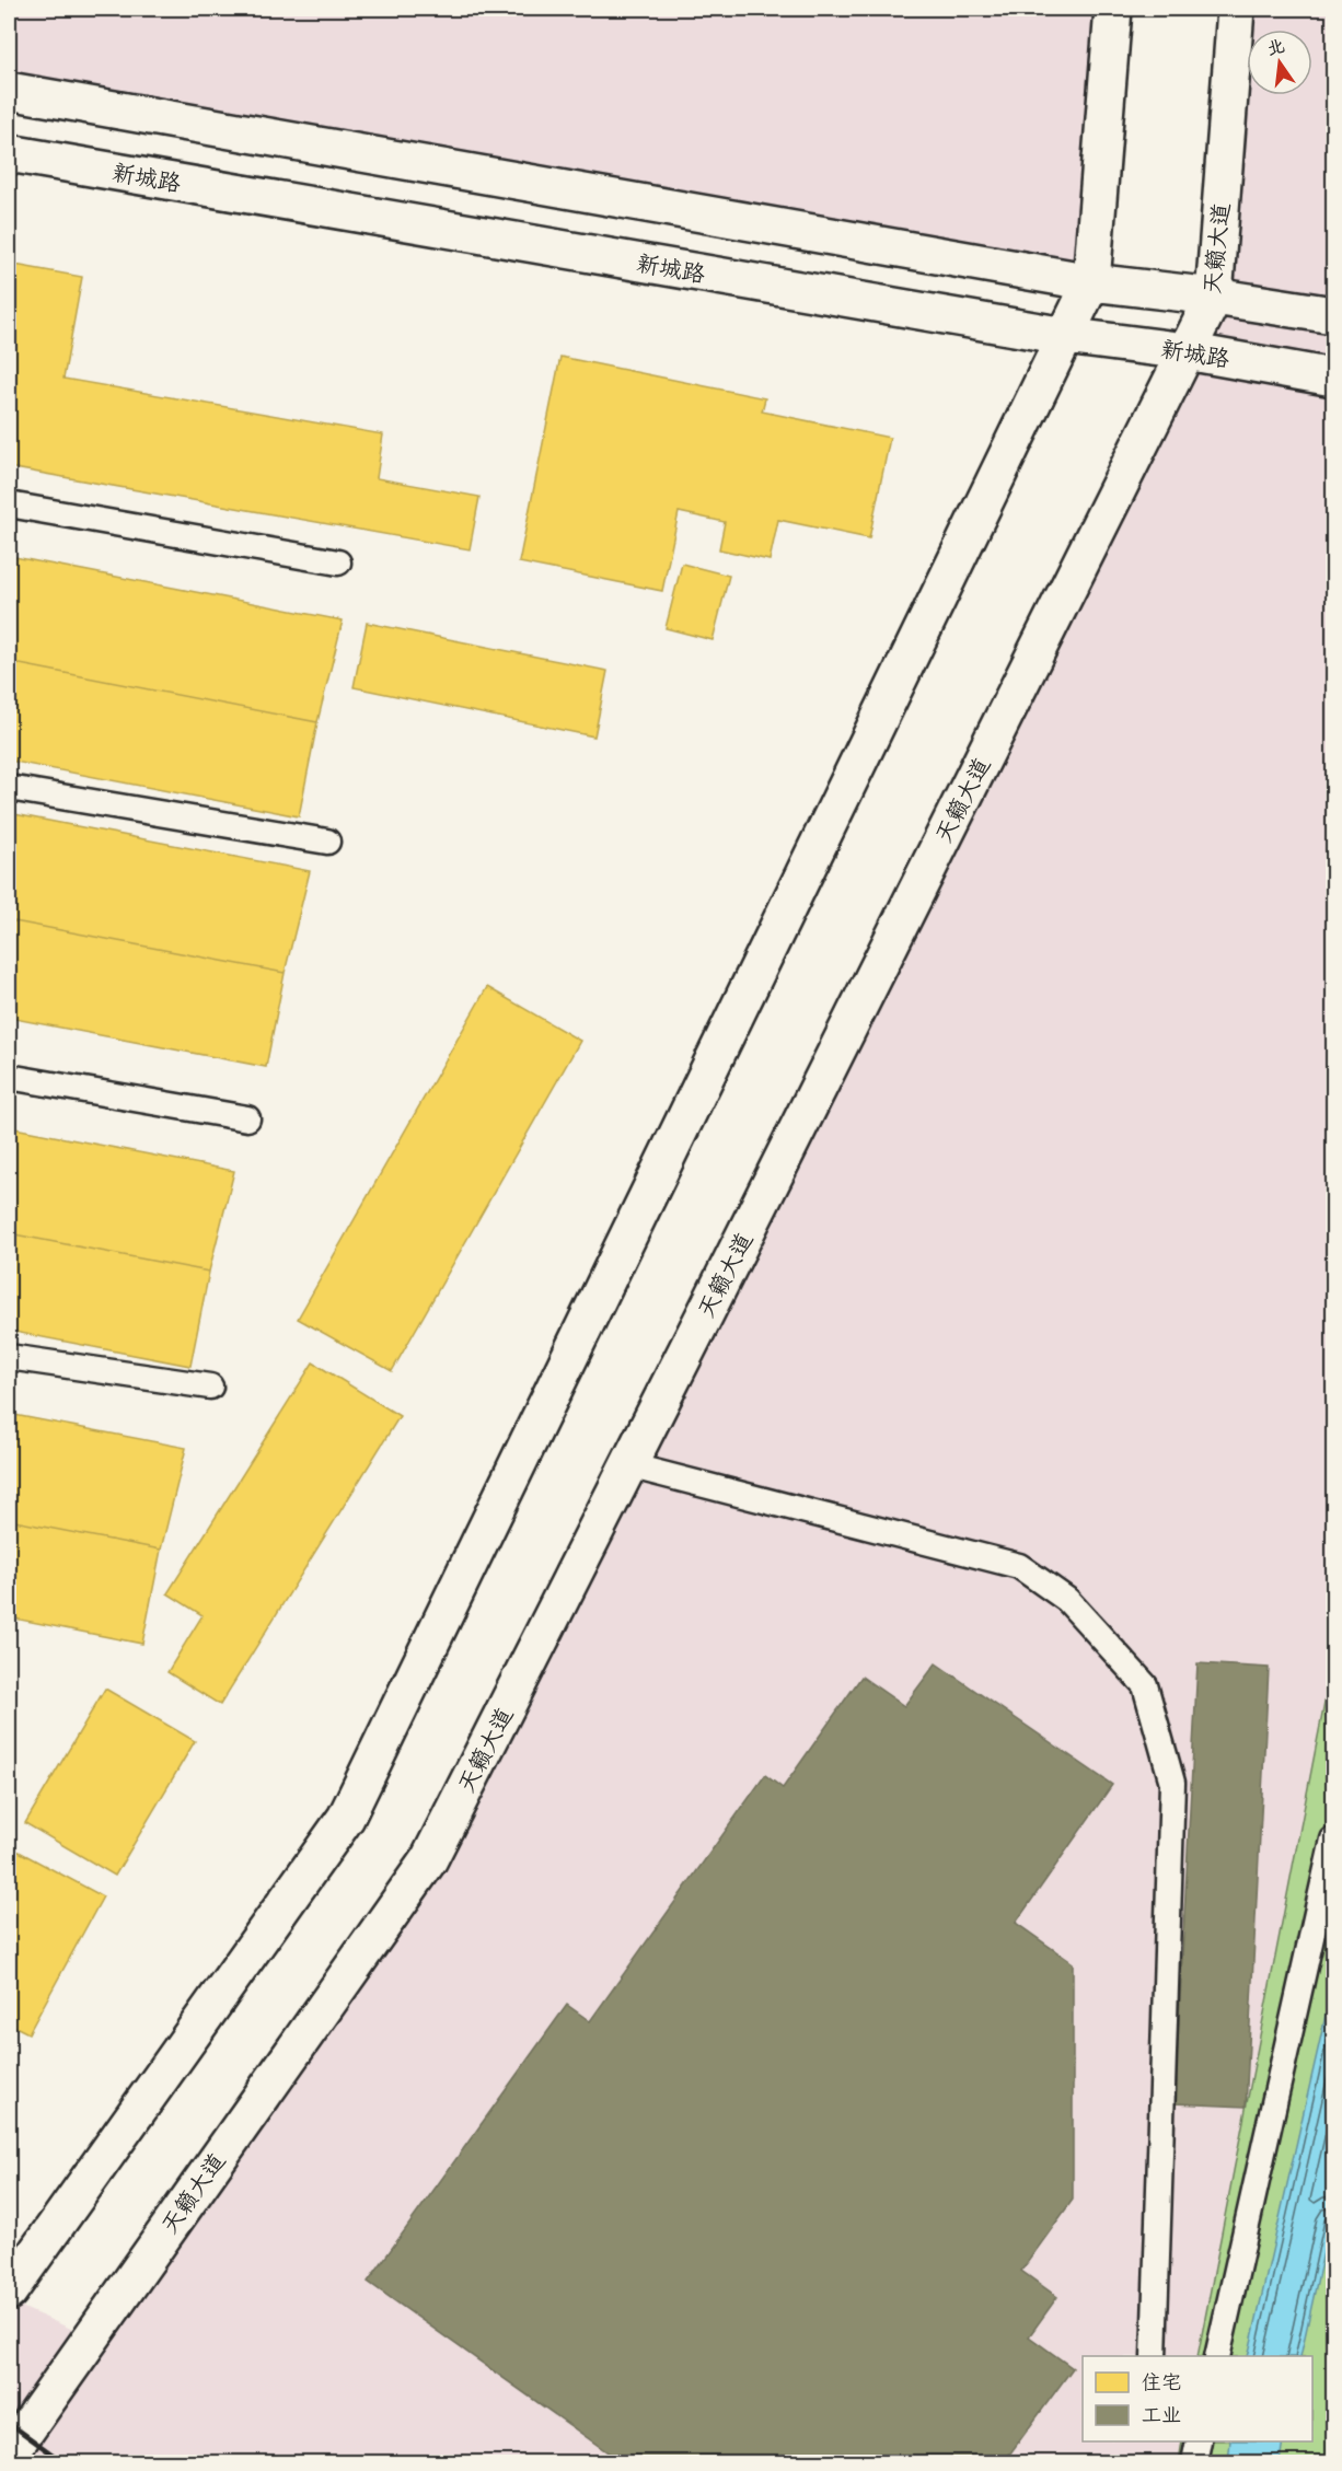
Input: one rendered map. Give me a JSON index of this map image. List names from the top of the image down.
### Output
{
  "streets": {
    "main road": ["新城路", "天籁大道"]
  },
  "crossings": [
    ["新城路", "天籁大道"]
  ],
  "legend": ["住宅", "工业"],
  "north": "top"
}
